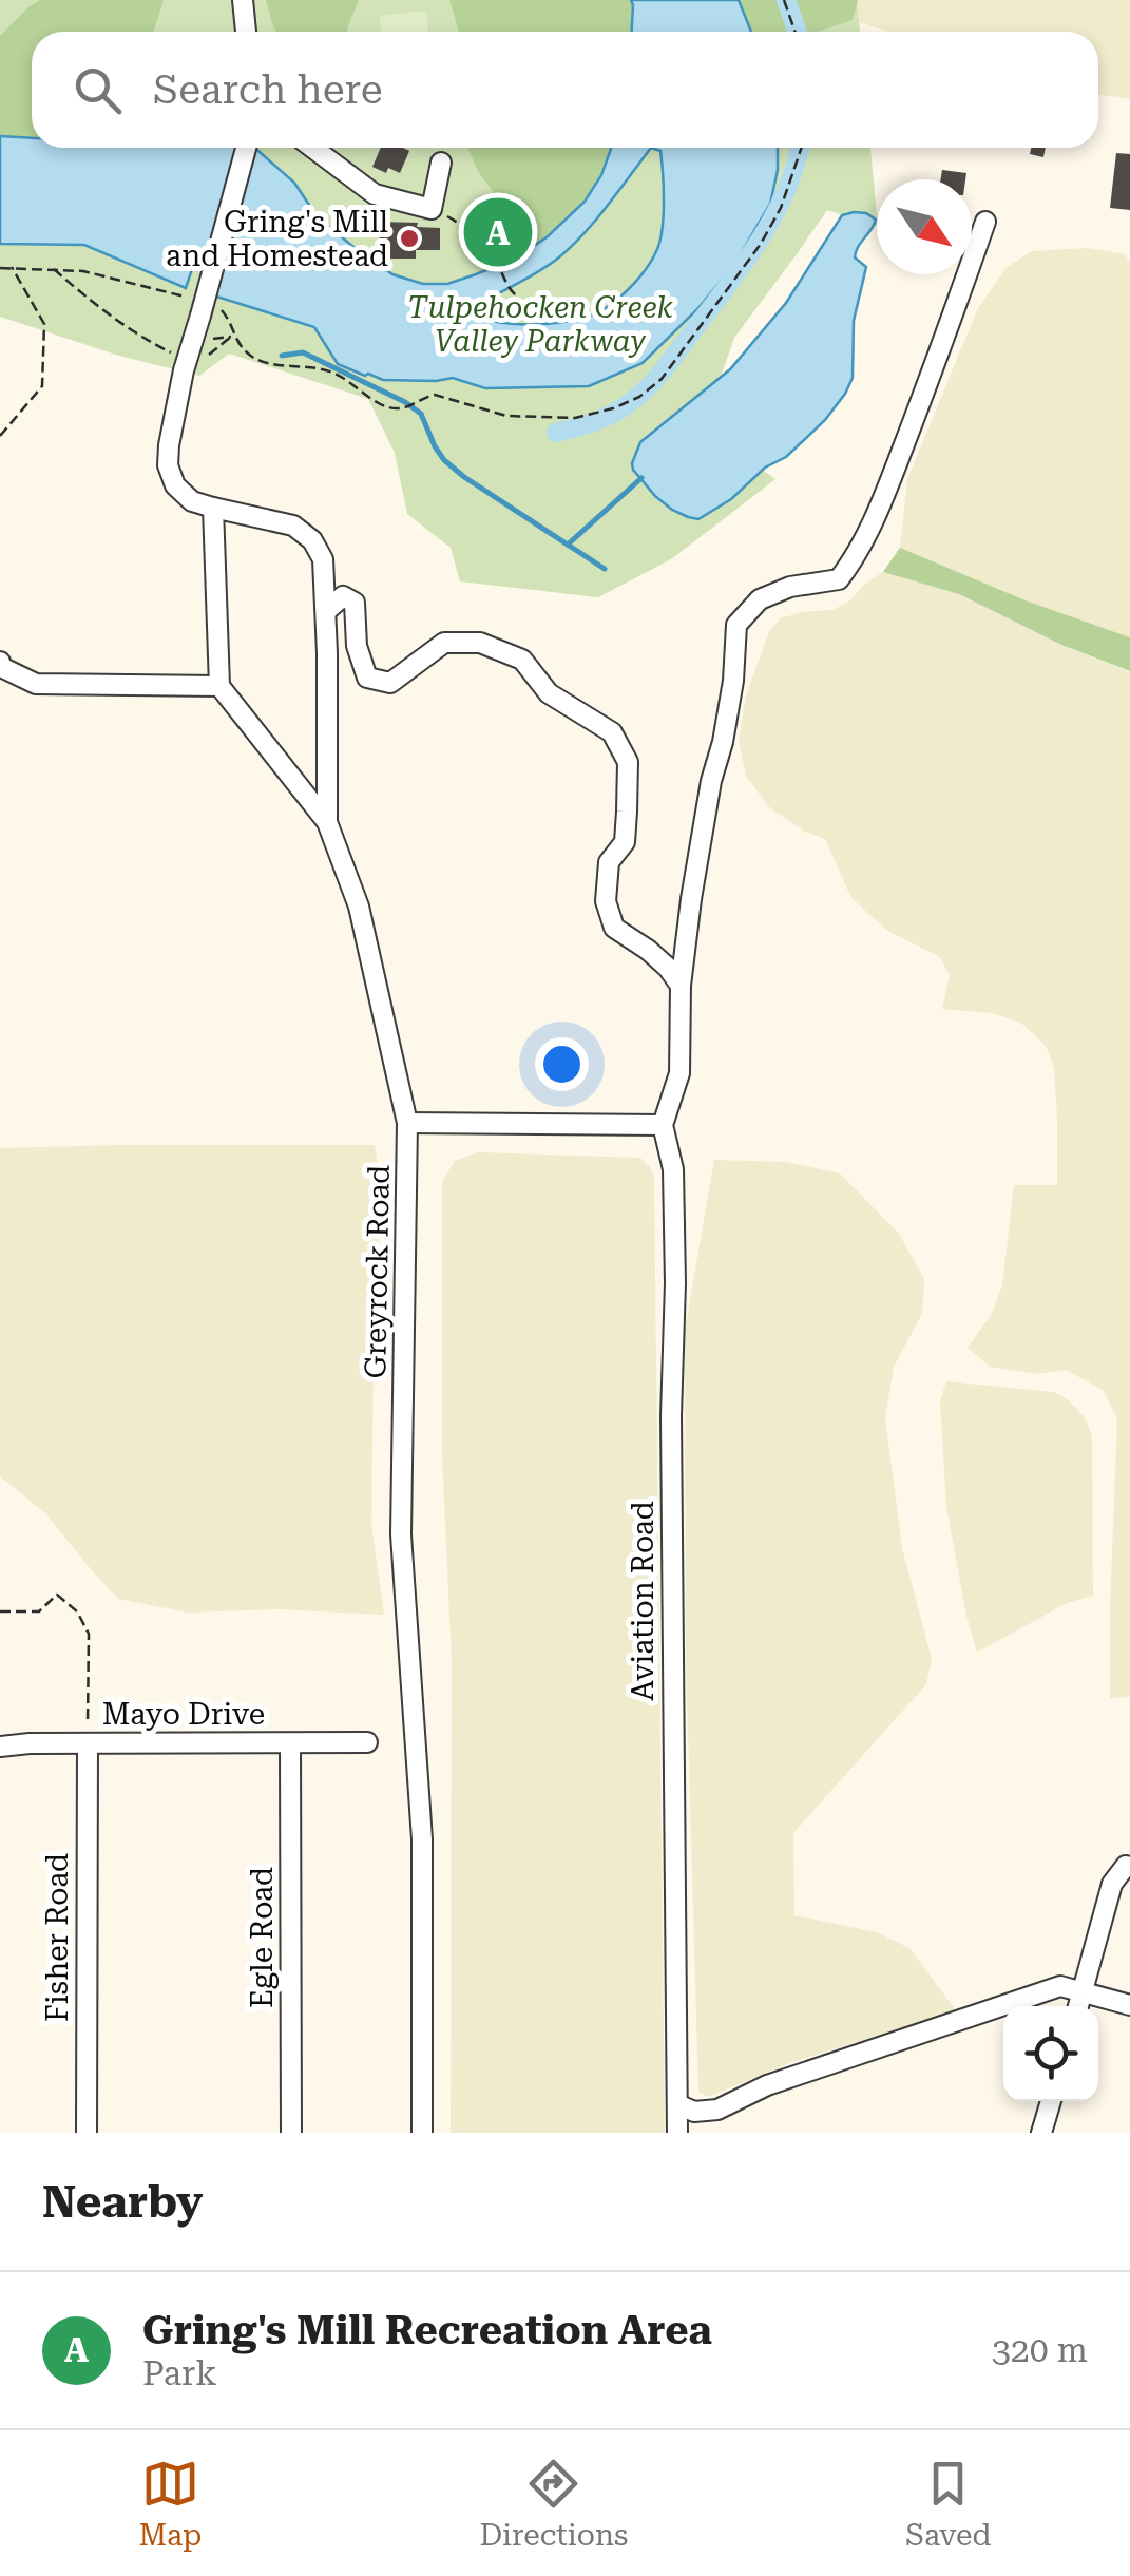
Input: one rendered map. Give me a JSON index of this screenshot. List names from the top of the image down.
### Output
{
  "streets": {
    "street": [
      "Greyrock Road",
      "Aviation Road",
      "Mayo Drive",
      "Fisher Road",
      "Egle Road"
    ]
  },
  "crossings": [
    ["Mayo Drive", "Fisher Road"],
    ["Mayo Drive", "Egle Road"]
  ],
  "parks": ["Tulpehocken Creek Valley Parkway"],
  "places": ["Gring's Mill and Homestead"],
  "north": "bottom right",
  "page": {
    "search": "Search here",
    "pins": "A",
    "heading": "Nearby",
    "list": [
      {
        "mark": "A",
        "name": "Gring's Mill Recreation Area",
        "note": "Park",
        "value": "320 m"
      }
    ],
    "nav": ["Map", "Directions", "Saved"]
  }
}
